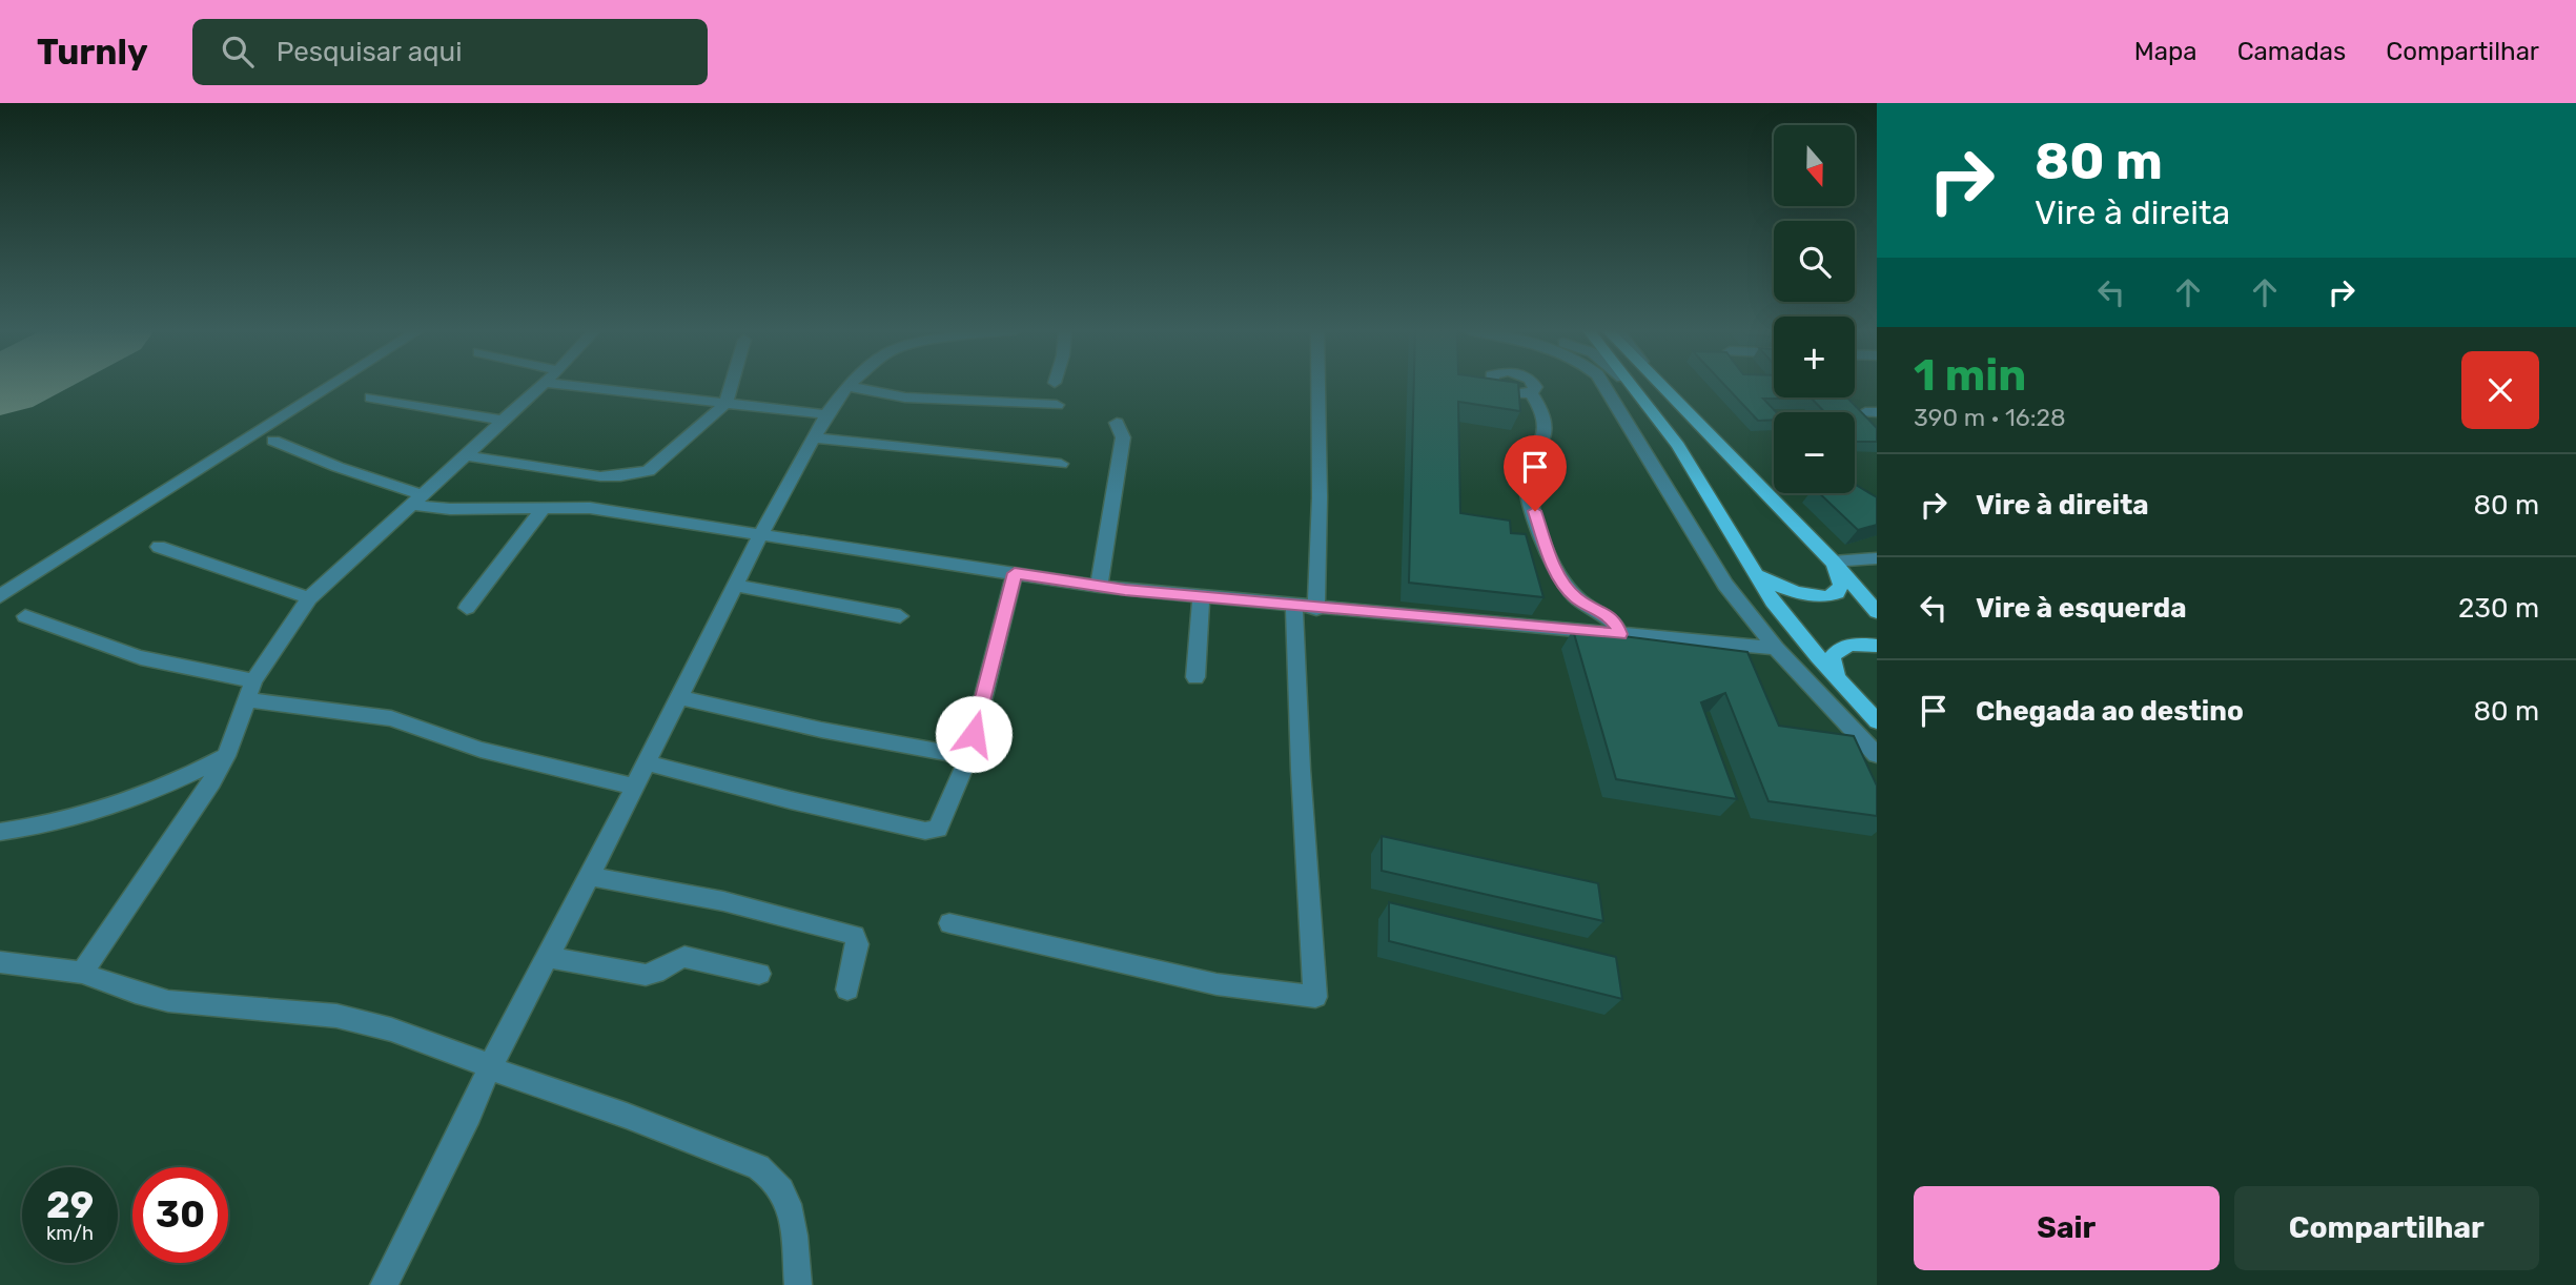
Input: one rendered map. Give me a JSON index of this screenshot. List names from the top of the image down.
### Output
{
  "north": "bottom",
  "page": {
    "header": "Turnly",
    "search": "Pesquisar aqui",
    "nav": ["Mapa", "Camadas", "Compartilhar"],
    "turn": ["80 m", "Vire à direita"],
    "map_buttons": ["+", "−"],
    "heading": ["1 min", "390 m · 16:28"],
    "list": [
      {
        "name": "Vire à direita",
        "value": "80 m"
      },
      {
        "name": "Vire à esquerda",
        "value": "230 m"
      },
      {
        "name": "Chegada ao destino",
        "value": "80 m"
      }
    ],
    "speed": "29 km/h",
    "limit": "30",
    "buttons": ["Sair", "Compartilhar"]
  }
}
